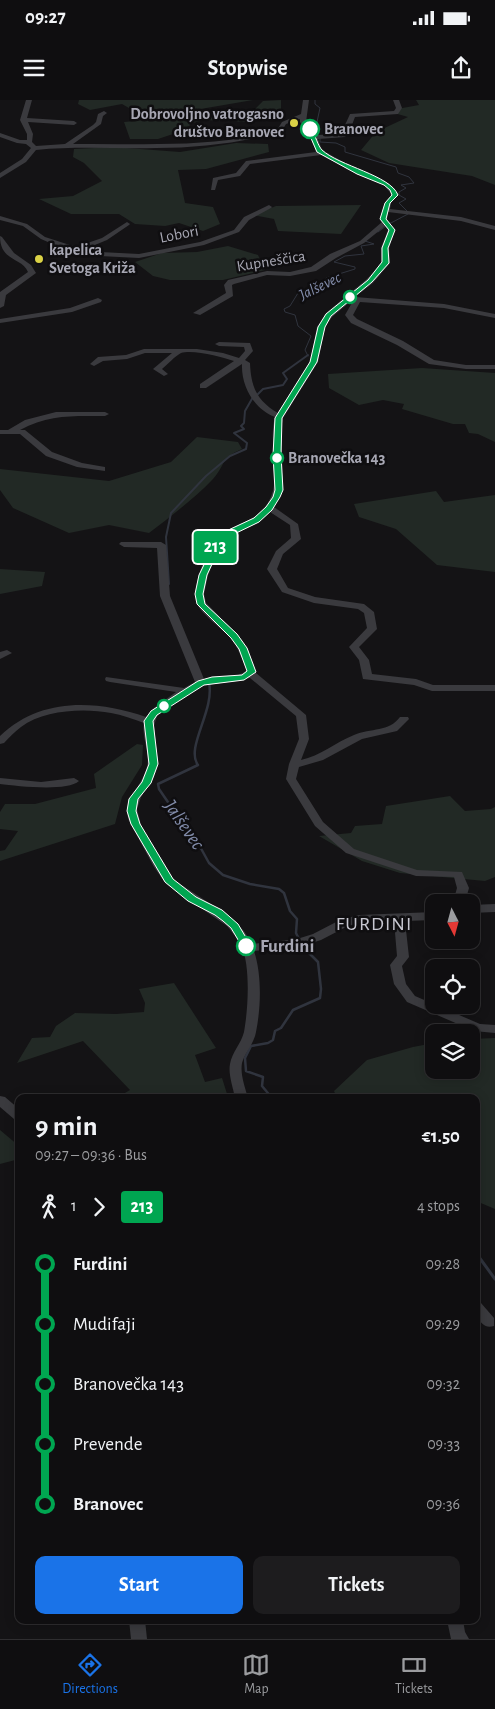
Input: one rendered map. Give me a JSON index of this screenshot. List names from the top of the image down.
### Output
{
  "streets": {
    "street": ["Lobori", "Kupneščica"]
  },
  "districts": ["FURDINI"],
  "water": ["Jalševec"],
  "places": [
    "Dobrovoljno vatrogasno društvo Branovec",
    "Branovec",
    "kapelica Svetoga Križa",
    "Branovečka 143",
    "Furdini"
  ],
  "lines": ["bus line 213"],
  "north": "bottom",
  "page": {
    "status": "09:27",
    "header": "Stopwise",
    "on_map": "213",
    "heading": ["9 min", "09:27 – 09:36 · Bus", "€1.50"],
    "legs": ["1", "213", "4 stops"],
    "list": [
      {
        "name": "Furdini",
        "value": "09:28"
      },
      {
        "name": "Mudifaji",
        "value": "09:29"
      },
      {
        "name": "Branovečka 143",
        "value": "09:32"
      },
      {
        "name": "Prevende",
        "value": "09:33"
      },
      {
        "name": "Branovec",
        "value": "09:36"
      }
    ],
    "buttons": ["Start", "Tickets"],
    "tabs": ["Directions", "Map", "Tickets"]
  }
}
